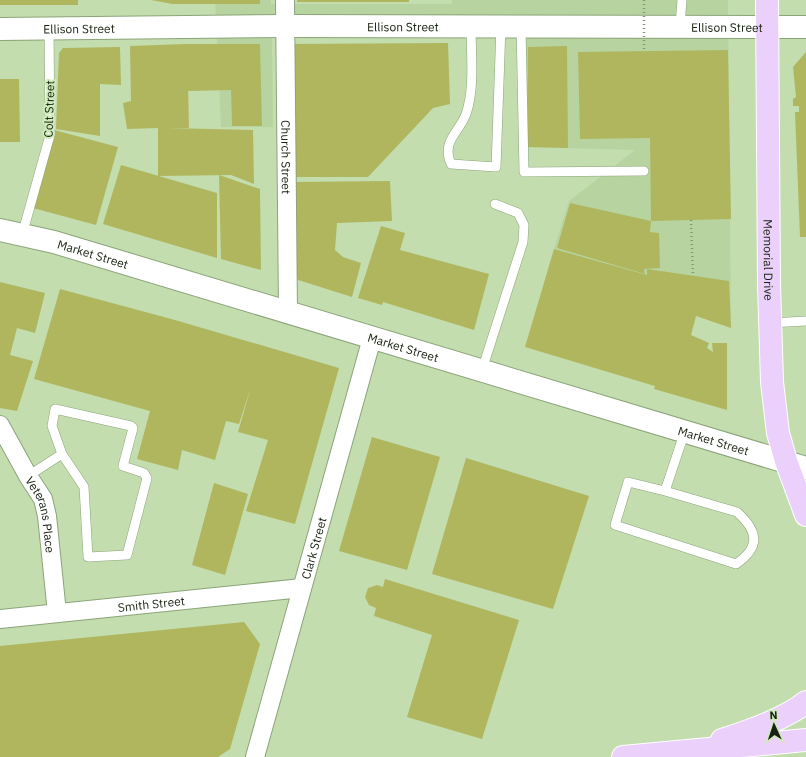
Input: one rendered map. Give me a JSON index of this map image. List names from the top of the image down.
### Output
{
  "streets": {
    "main road": ["Ellison Street", "Market Street", "Memorial Drive"],
    "street": [
      "Church Street",
      "Veterans Place",
      "Clark Street",
      "Smith Street"
    ],
    "lane": ["Colt Street"]
  },
  "crossings": [
    ["Ellison Street", "Colt Street"],
    ["Ellison Street", "Church Street"],
    ["Ellison Street", "Memorial Drive"],
    ["Colt Street", "Market Street"],
    ["Church Street", "Market Street"],
    ["Market Street", "Memorial Drive"],
    ["Market Street", "Clark Street"],
    ["Veterans Place", "Smith Street"],
    ["Clark Street", "Smith Street"]
  ],
  "north": "top"
}
